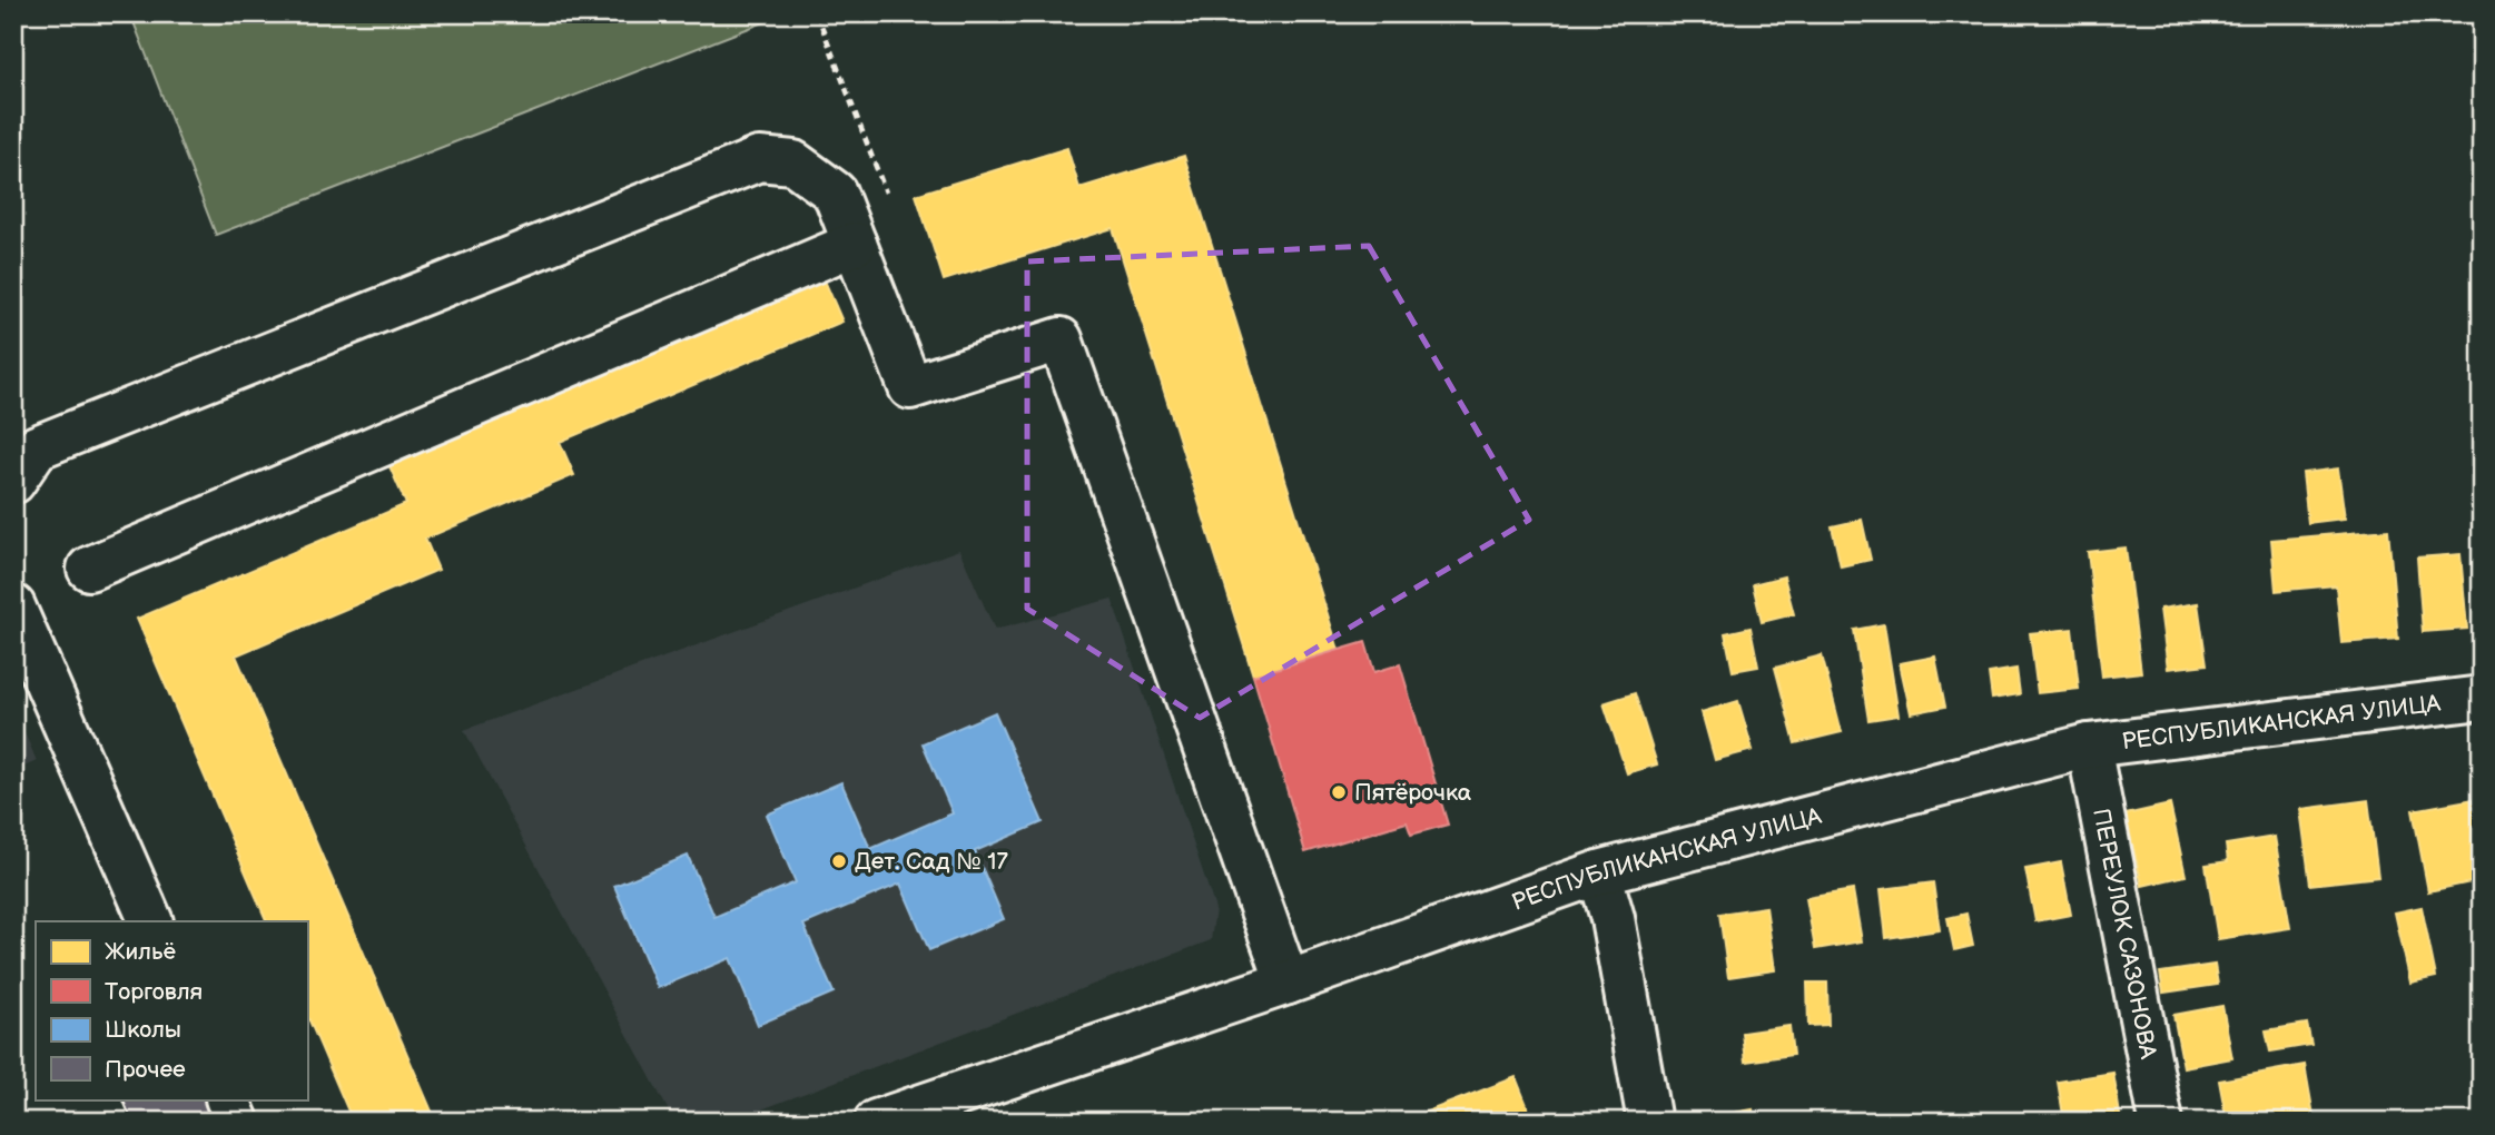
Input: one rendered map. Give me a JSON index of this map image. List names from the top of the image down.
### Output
{
  "streets": {
    "street": ["РЕСПУБЛИКАНСКАЯ УЛИЦА", "ПЕРЕУЛОК САЗОНОВА"]
  },
  "crossings": [
    ["РЕСПУБЛИКАНСКАЯ УЛИЦА", "ПЕРЕУЛОК САЗОНОВА"]
  ],
  "places": ["Пятёрочка", "Дет. Сад № 17"],
  "legend": [
    "Жильё",
    "Торговля",
    "Школы",
    "Прочее"
  ]
}
